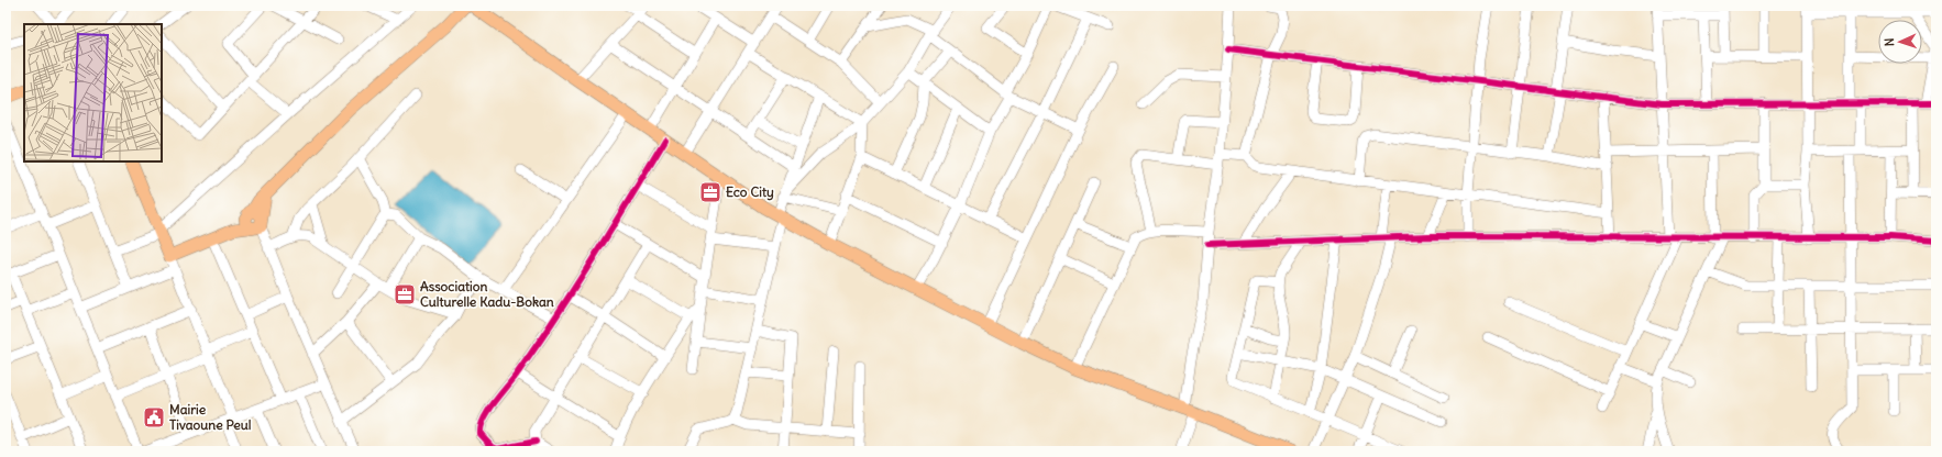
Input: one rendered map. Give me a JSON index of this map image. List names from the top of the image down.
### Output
{
  "places": {
    "office": ["Eco City", "Association Culturelle Kadu-Bokan"],
    "public building": ["Mairie Tivaoune Peul"]
  },
  "north": "left"
}
